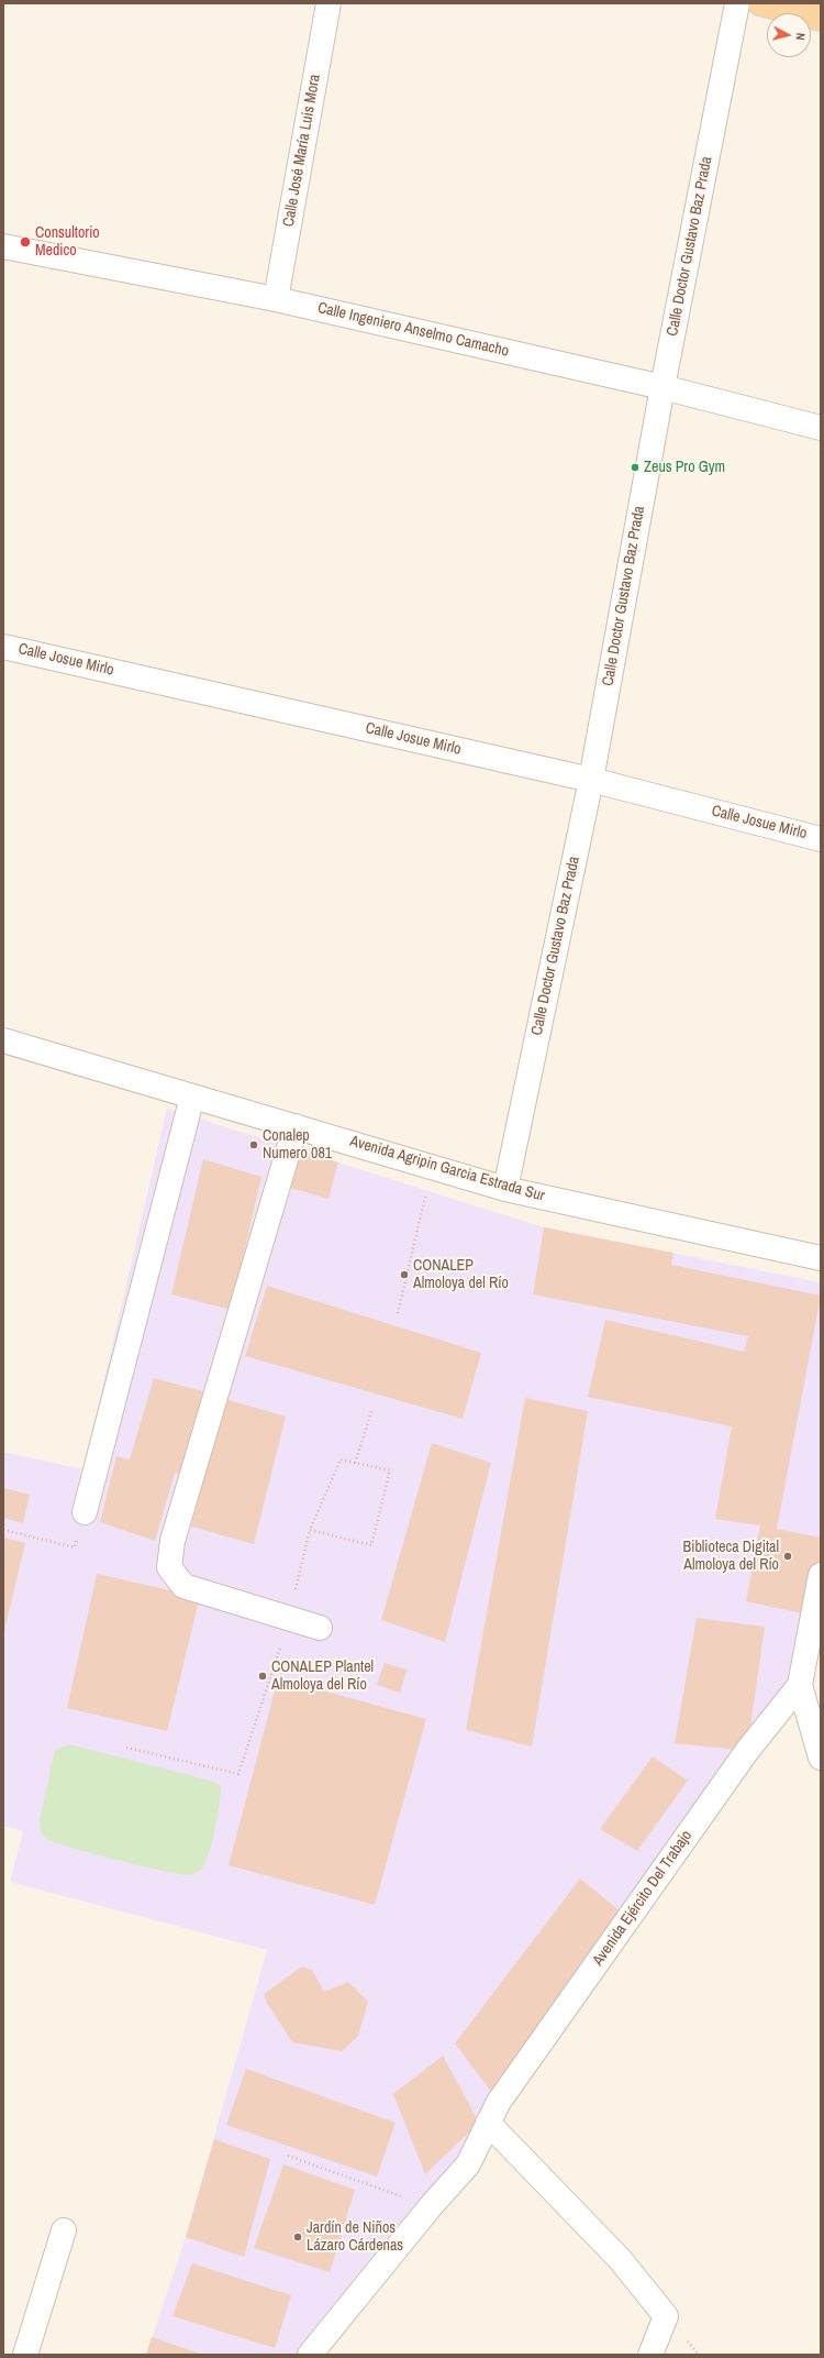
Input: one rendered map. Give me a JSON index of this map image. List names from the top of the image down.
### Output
{
  "streets": {
    "street": [
      "Calle José María Luis Mora",
      "Calle Doctor Gustavo Baz Prada",
      "Calle Ingeniero Anselmo Camacho",
      "Calle Josue Mirlo",
      "Avenida Agripin Garcia Estrada Sur",
      "Avenida Ejército Del Trabajo"
    ]
  },
  "crossings": [
    ["Calle José María Luis Mora", "Calle Ingeniero Anselmo Camacho"],
    ["Calle Doctor Gustavo Baz Prada", "Calle Ingeniero Anselmo Camacho"],
    ["Calle Doctor Gustavo Baz Prada", "Calle Josue Mirlo"],
    ["Calle Doctor Gustavo Baz Prada", "Avenida Agripin Garcia Estrada Sur"]
  ],
  "places": [
    "Consultorio Medico",
    "Zeus Pro Gym",
    "Conalep Numero 081",
    "CONALEP Almoloya del Río",
    "Biblioteca Digital Almoloya del Río",
    "CONALEP Plantel Almoloya del Río",
    "Jardín de Niños Lázaro Cárdenas"
  ],
  "north": "right"
}
